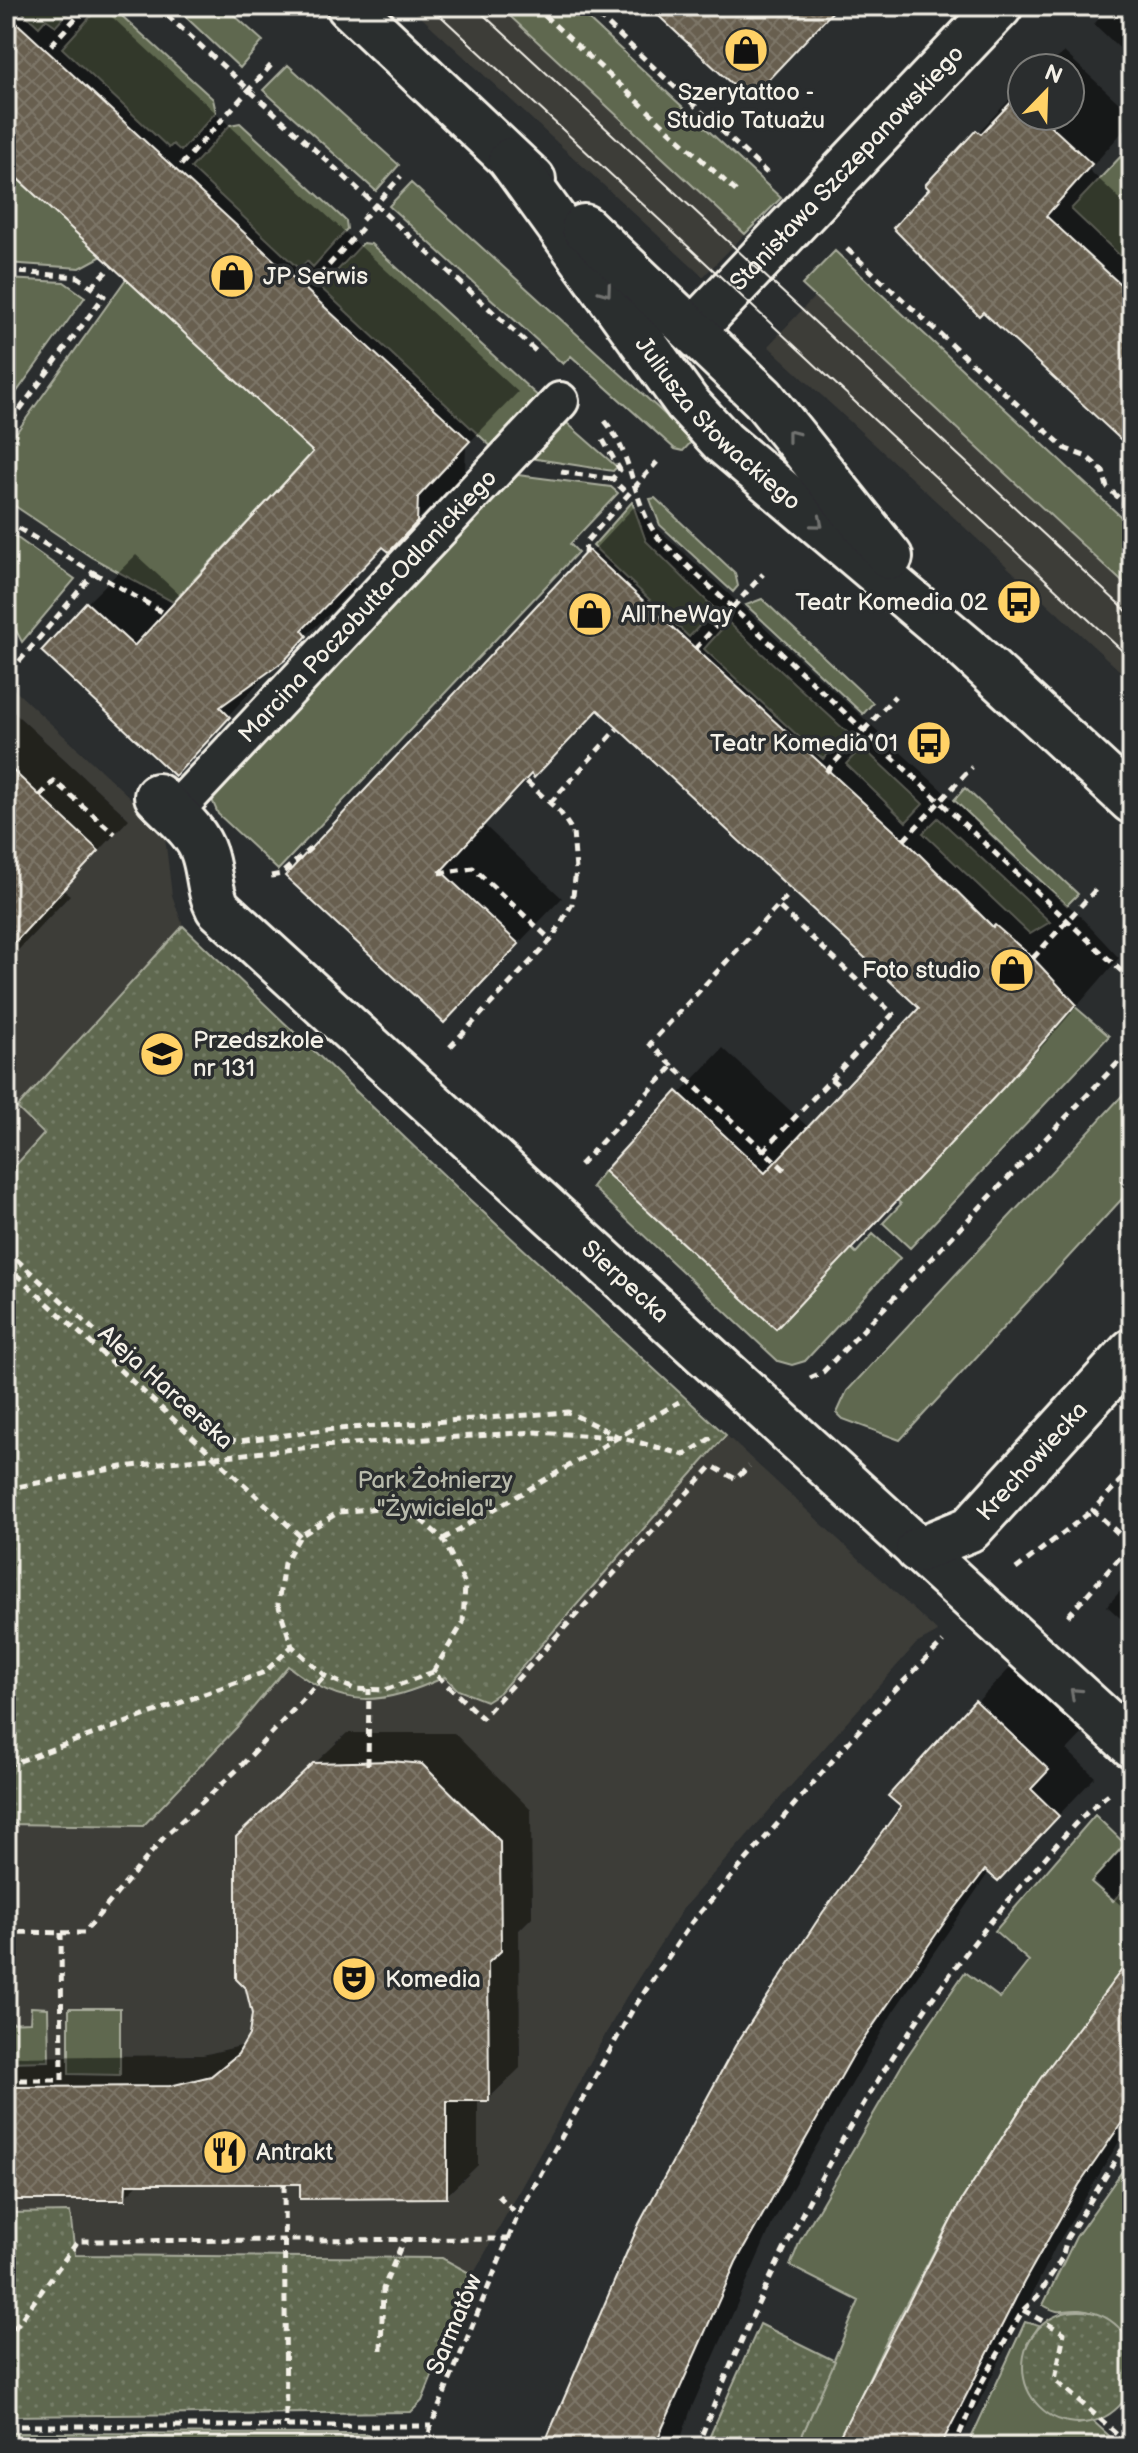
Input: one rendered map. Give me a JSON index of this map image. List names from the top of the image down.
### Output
{
  "streets": {
    "street": [
      "Stanisława Szczepanowskiego",
      "Juliusza Słowackiego",
      "Marcina Poczobutta-Odlanickiego",
      "Sierpecka",
      "Krechowiecka"
    ],
    "path": ["Aleja Harcerska", "Sarmatów"]
  },
  "crossings": [
    ["Stanisława Szczepanowskiego", "Juliusza Słowackiego"],
    ["Marcina Poczobutta-Odlanickiego", "Sierpecka"],
    ["Sierpecka", "Krechowiecka"]
  ],
  "parks": ["Park Żołnierzy \"Żywiciela\""],
  "places": {
    "shop": [
      "Szerytattoo - Studio Tatuażu",
      "JP Serwis",
      "AllTheWay",
      "Foto studio"
    ],
    "bus stop": ["Teatr Komedia 02", "Teatr Komedia 01"],
    "school or university": ["Przedszkole nr 131"],
    "theatre": ["Komedia"],
    "restaurant": ["Antrakt"]
  },
  "north": "top right"
}
